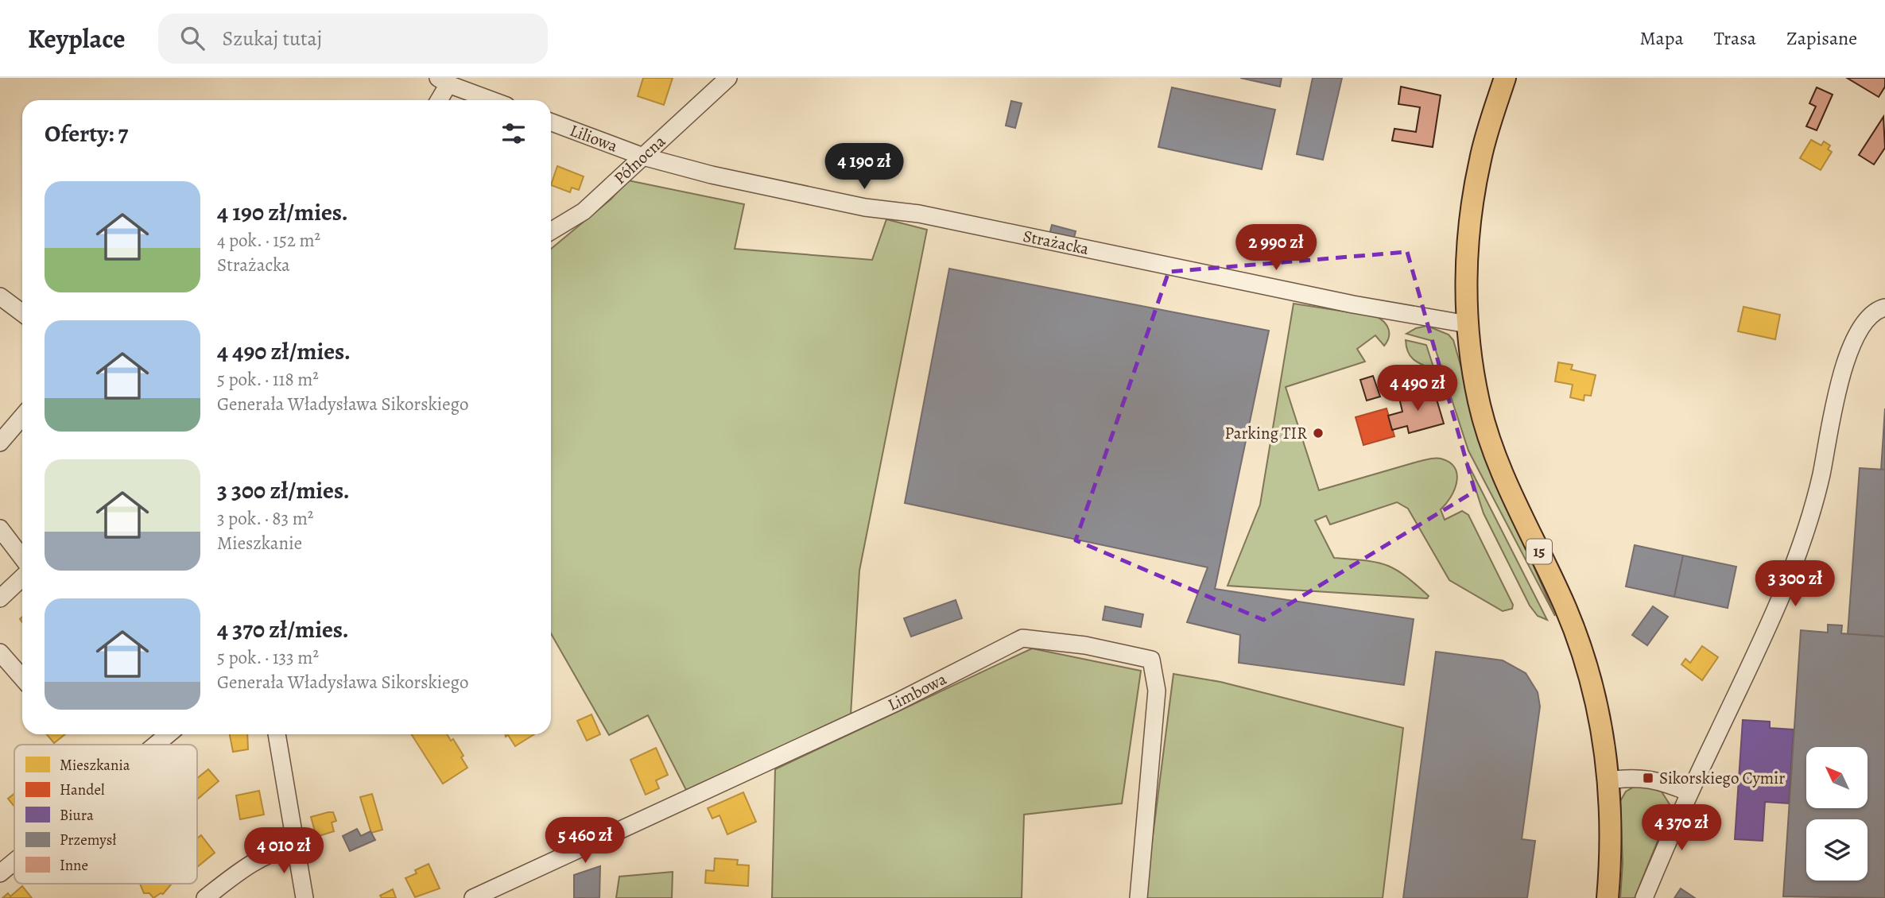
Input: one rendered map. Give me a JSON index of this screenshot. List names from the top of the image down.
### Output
{
  "streets": {
    "main road": ["15"],
    "street": [
      "Liliowa",
      "Północna",
      "Strażacka",
      "Limbowa"
    ]
  },
  "crossings": [
    ["Liliowa", "Północna"],
    ["Liliowa", "Strażacka"],
    ["Północna", "Strażacka"],
    ["Strażacka", "15"]
  ],
  "places": {
    "other": ["Parking TIR"],
    "transit": ["Sikorskiego Cymir"]
  },
  "legend": [
    "Mieszkania",
    "Handel",
    "Biura",
    "Przemysł",
    "Inne"
  ],
  "north": "top left",
  "page": {
    "header": "Keyplace",
    "search": "Szukaj tutaj",
    "nav": ["Mapa", "Trasa", "Zapisane"],
    "heading": "Oferty: 7",
    "price": [
      "4 190 zł",
      "2 990 zł",
      "4 490 zł",
      "3 300 zł",
      "4 370 zł",
      "5 460 zł",
      "4 010 zł"
    ],
    "list": [
      {
        "name": "4 190 zł/mies.",
        "note": "4 pok. · 152 m² · Strażacka"
      },
      {
        "name": "4 490 zł/mies.",
        "note": "5 pok. · 118 m² · Generała Władysława Sikorskiego"
      },
      {
        "name": "3 300 zł/mies.",
        "note": "3 pok. · 83 m² · Mieszkanie"
      },
      {
        "name": "4 370 zł/mies.",
        "note": "5 pok. · 133 m² · Generała Władysława Sikorskiego"
      }
    ]
  }
}
